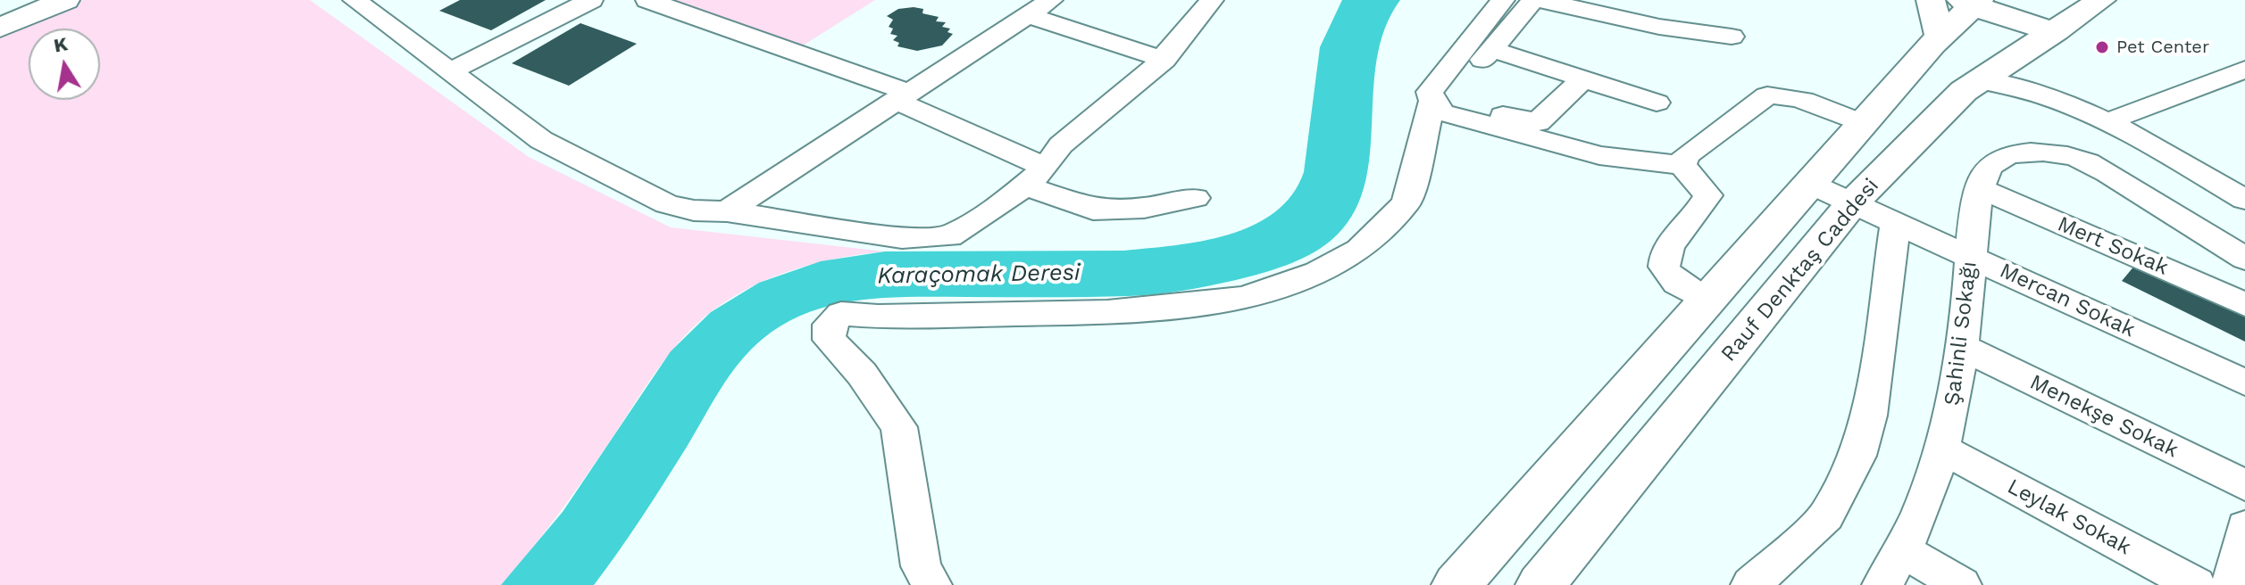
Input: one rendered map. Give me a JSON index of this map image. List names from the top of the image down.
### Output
{
  "streets": {
    "main road": ["Rauf Denktaş Caddesi"],
    "street": [
      "Mert Sokak",
      "Mercan Sokak",
      "Şahinli Sokağı",
      "Menekşe Sokak",
      "Leylak Sokak"
    ]
  },
  "crossings": [
    ["Mert Sokak", "Şahinli Sokağı"],
    ["Rauf Denktaş Caddesi", "Mercan Sokak"],
    ["Mercan Sokak", "Şahinli Sokağı"],
    ["Şahinli Sokağı", "Menekşe Sokak"],
    ["Şahinli Sokağı", "Leylak Sokak"]
  ],
  "water": ["Karaçomak Deresi"],
  "places": ["Pet Center"],
  "north": "top"
}
